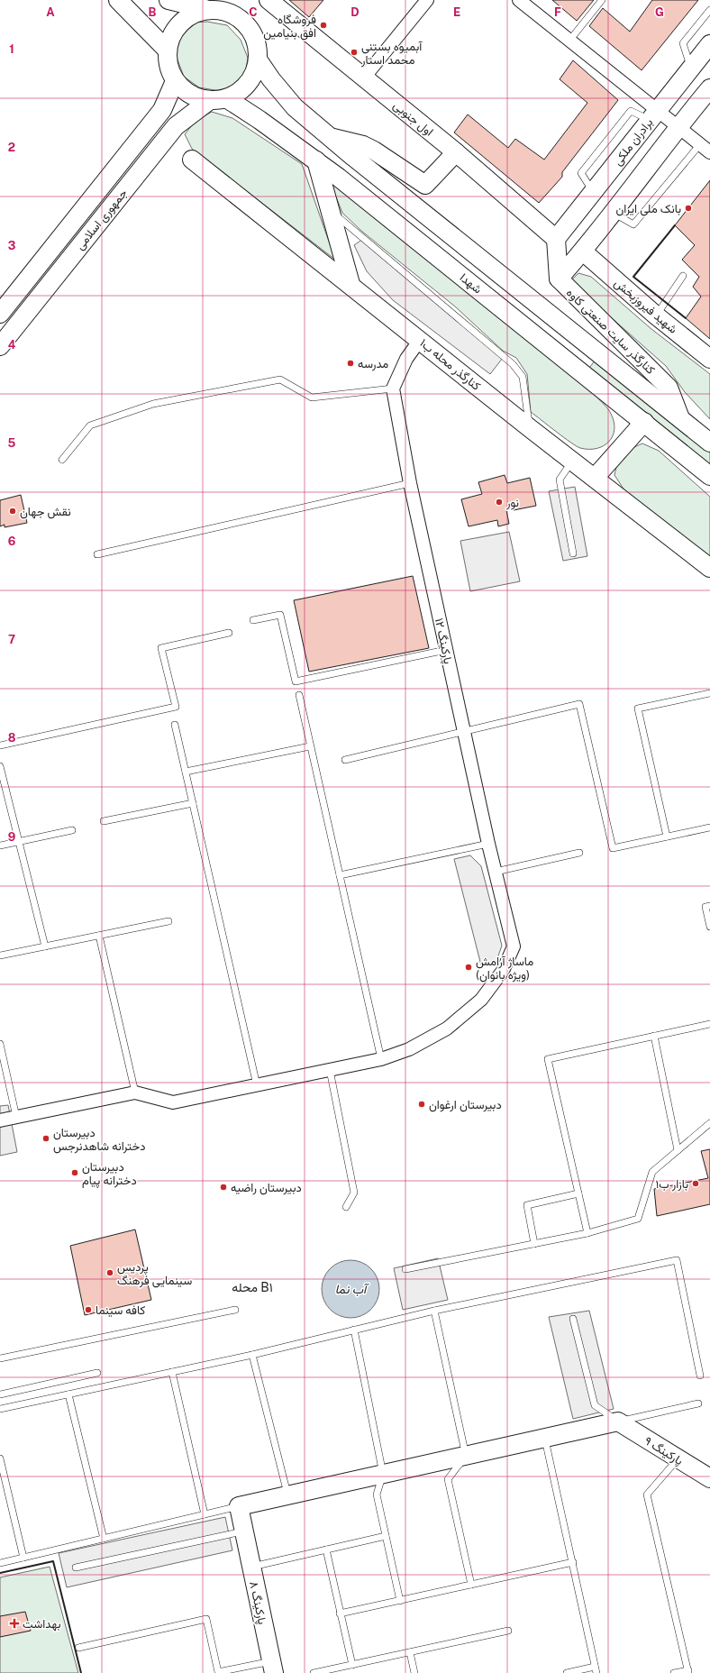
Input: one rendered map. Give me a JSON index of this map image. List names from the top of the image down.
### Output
{
  "streets": {
    "main road": [
      "اول جنوبی",
      "برادران ملکی",
      "جمهوری اسلامی",
      "شهدا",
      "شهید فیروزبخش",
      "کنارگذر سایت صنعتی کاوه",
      "کنارگذر محله ب۱",
      "پارکینگ ۹",
      "پارکینگ ۸"
    ],
    "street": ["پارکینگ ۱۲"]
  },
  "crossings": [
    ["اول جنوبی", "برادران ملکی"],
    ["اول جنوبی", "کنارگذر سایت صنعتی کاوه"],
    ["برادران ملکی", "کنارگذر سایت صنعتی کاوه"],
    ["جمهوری اسلامی", "شهدا"],
    ["شهدا", "کنارگذر سایت صنعتی کاوه"]
  ],
  "districts": ["محله B۱"],
  "water": ["آب نما"],
  "places": {
    "other": [
      "فروشگاه افق بنیامین",
      "آبمیوه بستنی محمد استار",
      "بانک ملی ایران",
      "مدرسه",
      "نور",
      "نقش جهان",
      "ماساژ آرامش (ویژه بانوان)",
      "دبیرستان ارغوان",
      "دبیرستان دخترانه شاهدنرجس",
      "دبیرستان دخترانه پیام",
      "بازار ب۱",
      "دبیرستان راضیه",
      "پردیس سینمایی فرهنگ",
      "کافه سینما"
    ],
    "health": ["بهداشت"]
  },
  "grid": {
    "columns": [
      "A",
      "B",
      "C",
      "D",
      "E",
      "F",
      "G"
    ],
    "rows": [
      "1",
      "2",
      "3",
      "4",
      "5",
      "6",
      "7",
      "8",
      "9"
    ]
  }
}
